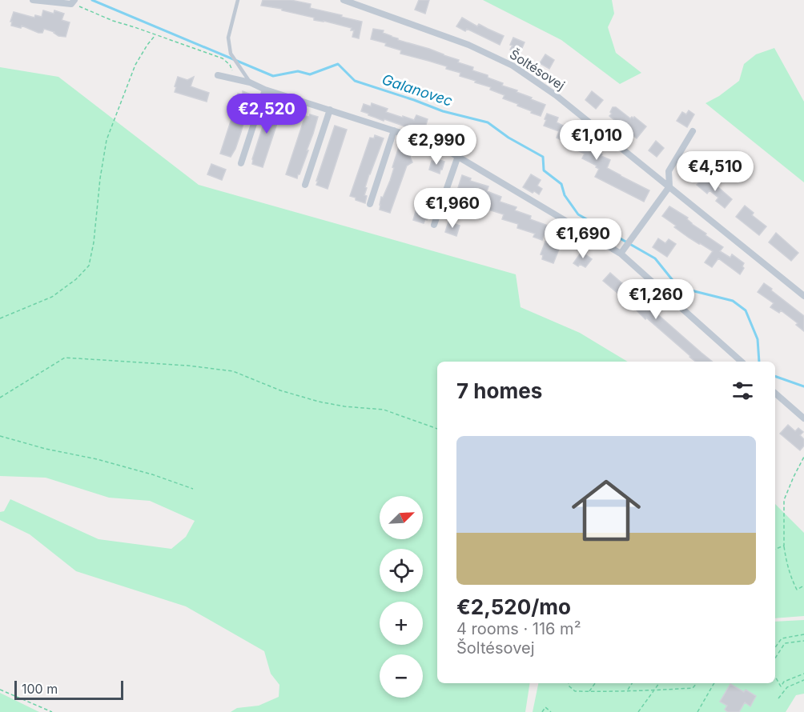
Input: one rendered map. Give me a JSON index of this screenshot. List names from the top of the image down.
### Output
{
  "streets": {
    "street": ["Šoltésovej"]
  },
  "water": ["Galanovec"],
  "scale_bar": "100 m",
  "north": "top right",
  "page": {
    "price": [
      "€2,520",
      "€1,010",
      "€2,990",
      "€4,510",
      "€1,960",
      "€1,690",
      "€1,260"
    ],
    "heading": "7 homes",
    "list": [
      {
        "name": "€2,520/mo",
        "note": "4 rooms · 116 m² · Šoltésovej"
      }
    ],
    "map_buttons": ["+", "−"],
    "scale": "100 m"
  }
}
